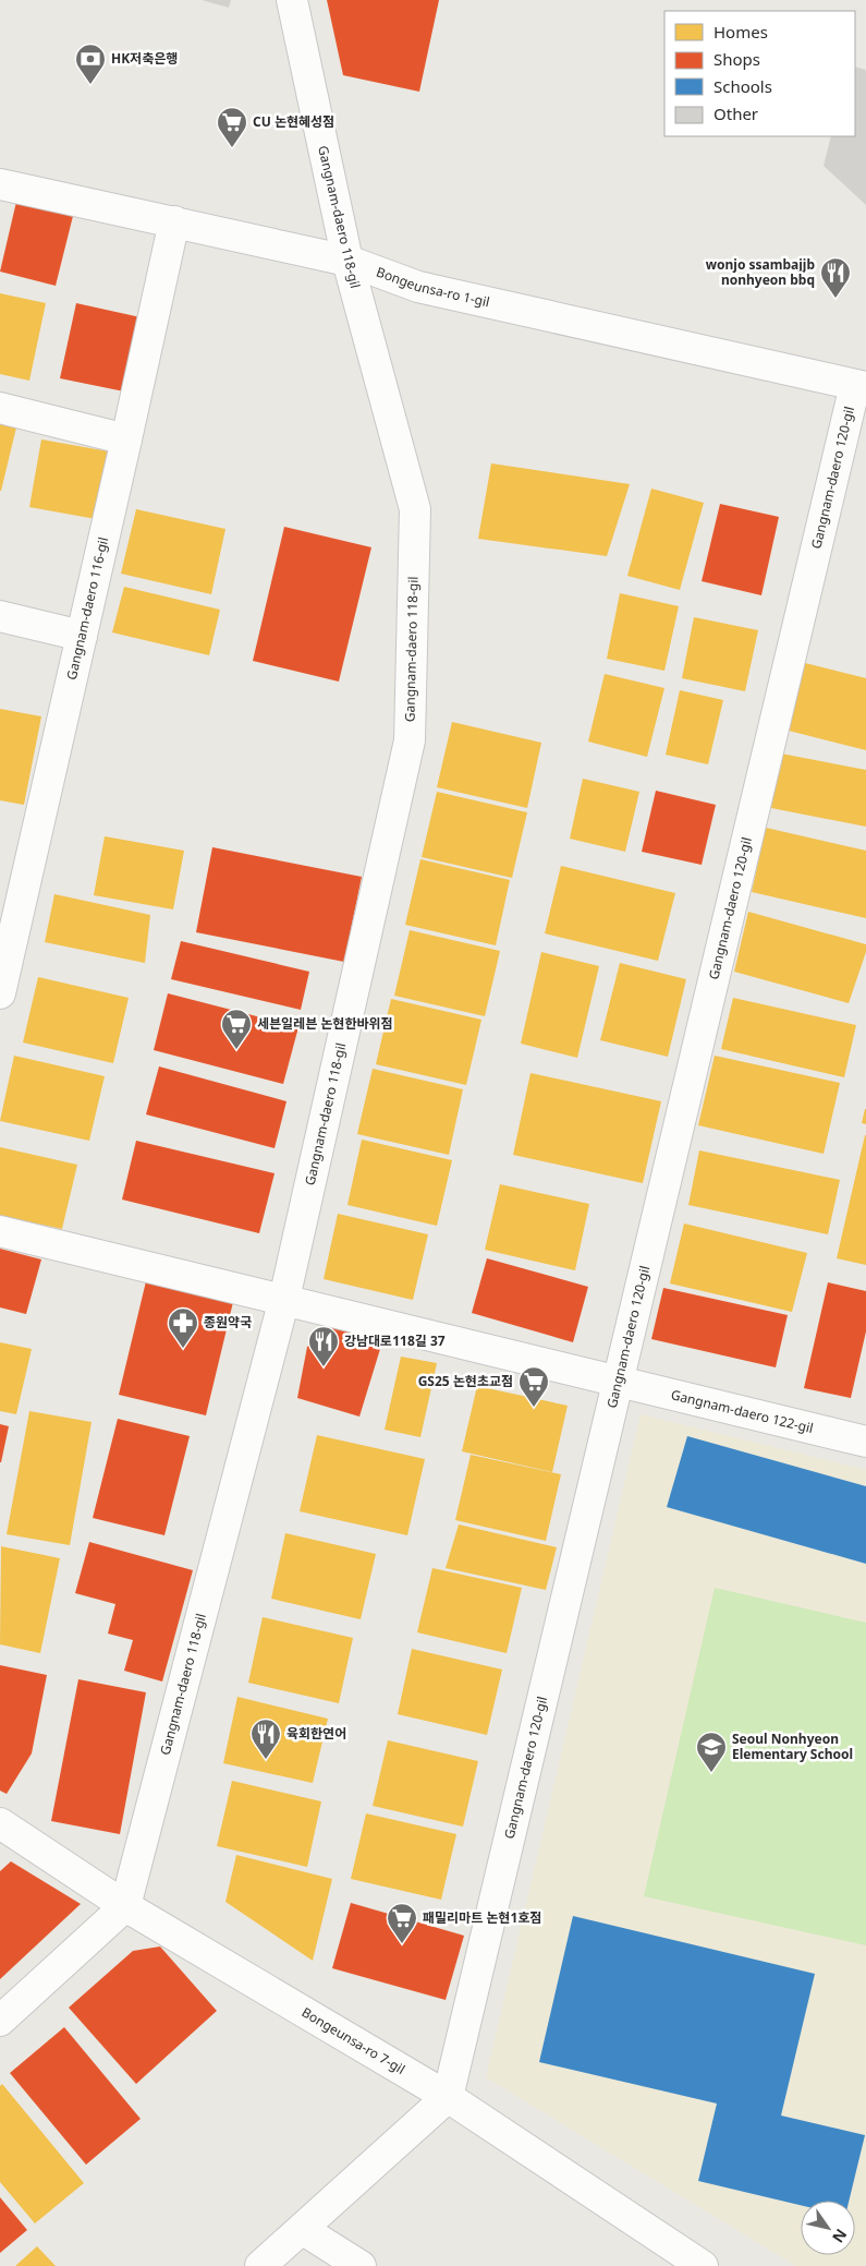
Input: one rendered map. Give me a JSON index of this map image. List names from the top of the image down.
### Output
{
  "streets": {
    "street": [
      "Gangnam-daero 118-gil",
      "Bongeunsa-ro 1-gil",
      "Gangnam-daero 120-gil",
      "Gangnam-daero 116-gil",
      "Gangnam-daero 122-gil",
      "Bongeunsa-ro 7-gil"
    ]
  },
  "crossings": [
    ["Gangnam-daero 118-gil", "Bongeunsa-ro 1-gil"],
    ["Gangnam-daero 118-gil", "Bongeunsa-ro 7-gil"],
    ["Bongeunsa-ro 1-gil", "Gangnam-daero 120-gil"],
    ["Bongeunsa-ro 1-gil", "Gangnam-daero 116-gil"],
    ["Gangnam-daero 120-gil", "Gangnam-daero 122-gil"],
    ["Gangnam-daero 120-gil", "Bongeunsa-ro 7-gil"]
  ],
  "places": {
    "bank": ["HK저축은행"],
    "supermarket": [
      "CU 논현혜성점",
      "세븐일레븐 논현한바위점",
      "GS25 논현초교점",
      "패밀리마트 논현1호점"
    ],
    "restaurant": ["wonjo ssambajjb nonhyeon bbq", "강남대로118길 37", "육회한연어"],
    "pharmacy": ["종원약국"],
    "school or university": ["Seoul Nonhyeon Elementary School"]
  },
  "legend": [
    "Homes",
    "Shops",
    "Schools",
    "Other"
  ],
  "north": "bottom right"
}
